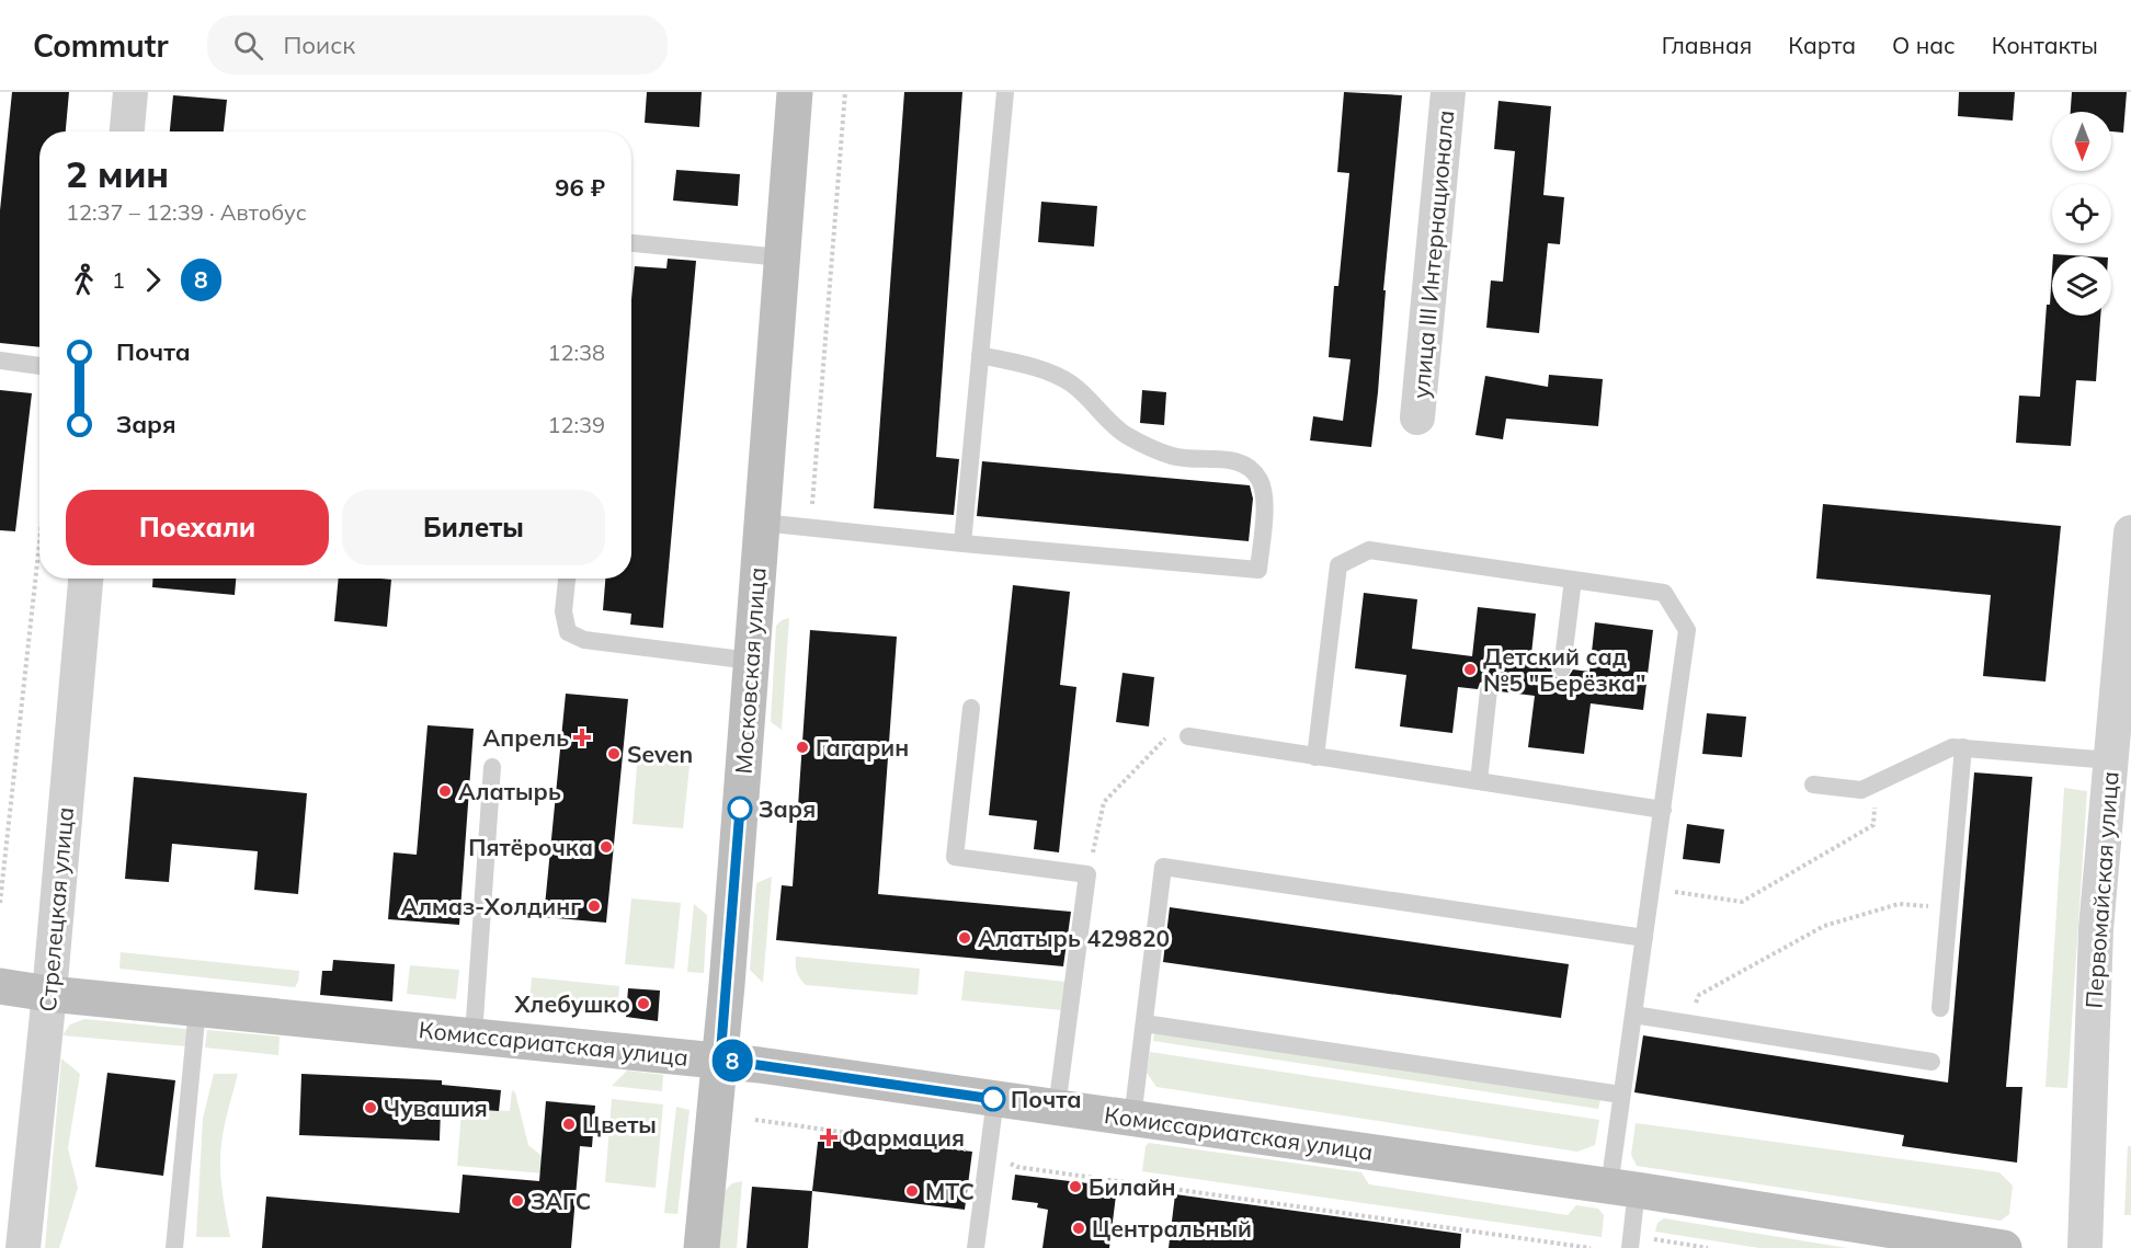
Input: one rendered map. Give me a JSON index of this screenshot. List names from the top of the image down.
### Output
{
  "streets": {
    "street": [
      "улица III Интернационала",
      "Московская улица",
      "Первомайская улица",
      "Стрелецкая улица",
      "Комиссариатская улица"
    ]
  },
  "crossings": [
    ["Московская улица", "Комиссариатская улица"],
    ["Стрелецкая улица", "Комиссариатская улица"]
  ],
  "places": {
    "other": [
      "Детский сад №5 \"Берёзка\"",
      "Гагарин",
      "Seven",
      "Алатырь",
      "Заря",
      "Пятёрочка",
      "Алмаз-Холдинг",
      "Алатырь 429820",
      "Хлебушко",
      "Почта",
      "Чувашия",
      "Цветы",
      "Билайн",
      "МТС",
      "ЗАГС",
      "Центральный"
    ],
    "health": ["Апрель", "Фармация"]
  },
  "lines": ["bus line 8"],
  "north": "bottom",
  "page": {
    "header": "Commutr",
    "search": "Поиск",
    "nav": [
      "Главная",
      "Карта",
      "О нас",
      "Контакты"
    ],
    "on_map": "8",
    "heading": ["2 мин", "12:37 – 12:39 · Автобус", "96 ₽"],
    "legs": ["1", "8"],
    "list": [
      {
        "name": "Почта",
        "value": "12:38"
      },
      {
        "name": "Заря",
        "value": "12:39"
      }
    ],
    "buttons": ["Поехали", "Билеты"]
  }
}
